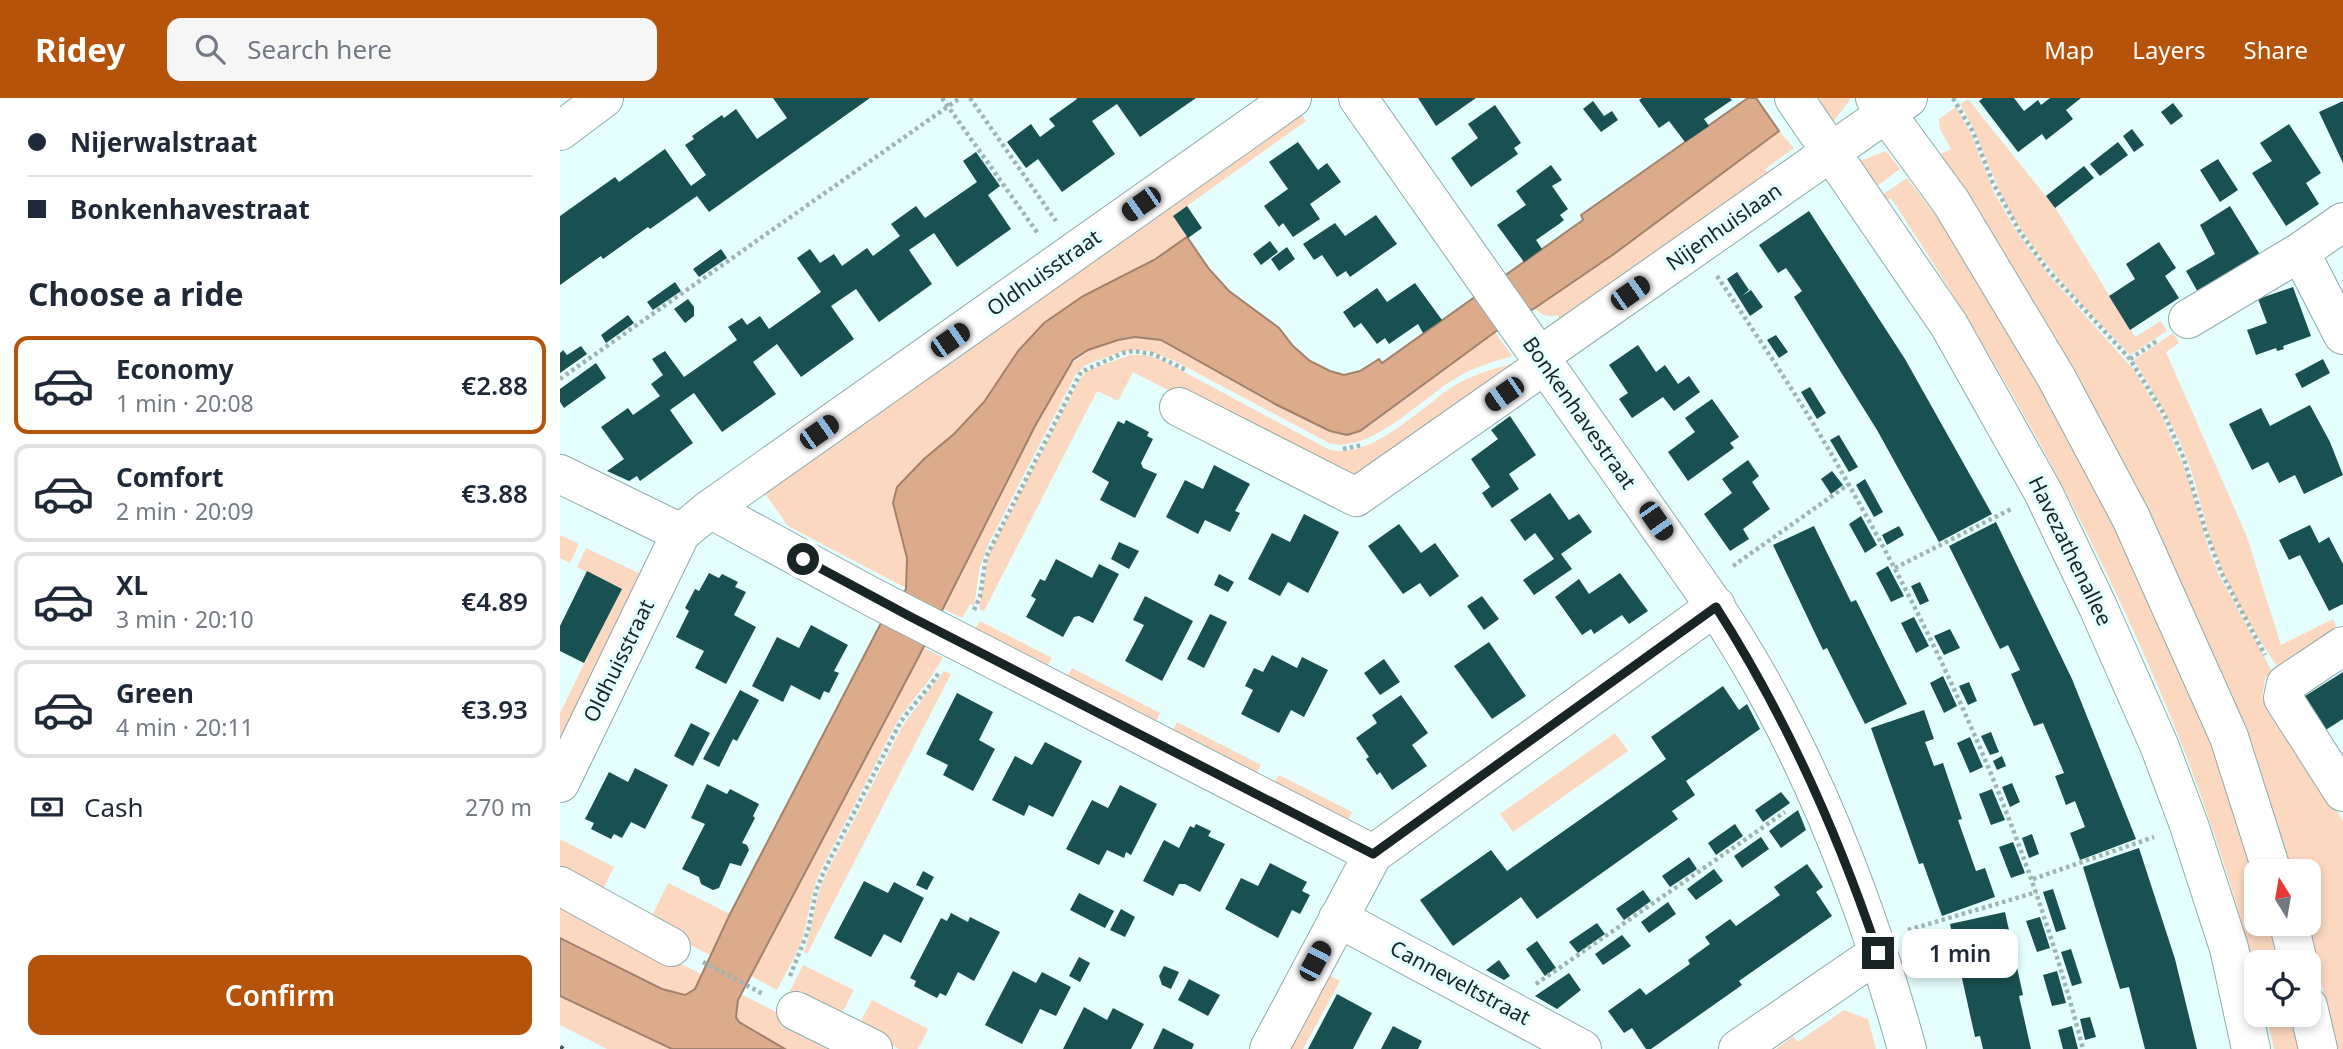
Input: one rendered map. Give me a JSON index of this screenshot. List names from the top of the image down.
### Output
{
  "streets": {
    "street": [
      "Nijenhuislaan",
      "Oldhuisstraat",
      "Bonkenhavestraat",
      "Havezathenallee",
      "Canneveltstraat"
    ]
  },
  "crossings": [
    ["Nijenhuislaan", "Bonkenhavestraat"],
    ["Nijenhuislaan", "Havezathenallee"]
  ],
  "north": "top",
  "page": {
    "header": "Ridey",
    "search": "Search here",
    "nav": ["Map", "Layers", "Share"],
    "banner": ["Nijerwalstraat", "Bonkenhavestraat"],
    "heading": "Choose a ride",
    "list": [
      {
        "name": "Economy",
        "note": "1 min · 20:08",
        "value": "€2.88"
      },
      {
        "name": "Comfort",
        "note": "2 min · 20:09",
        "value": "€3.88"
      },
      {
        "name": "XL",
        "note": "3 min · 20:10",
        "value": "€4.89"
      },
      {
        "name": "Green",
        "note": "4 min · 20:11",
        "value": "€3.93"
      }
    ],
    "pay": ["Cash", "270 m"],
    "bubble": "1 min",
    "buttons": "Confirm"
  }
}
